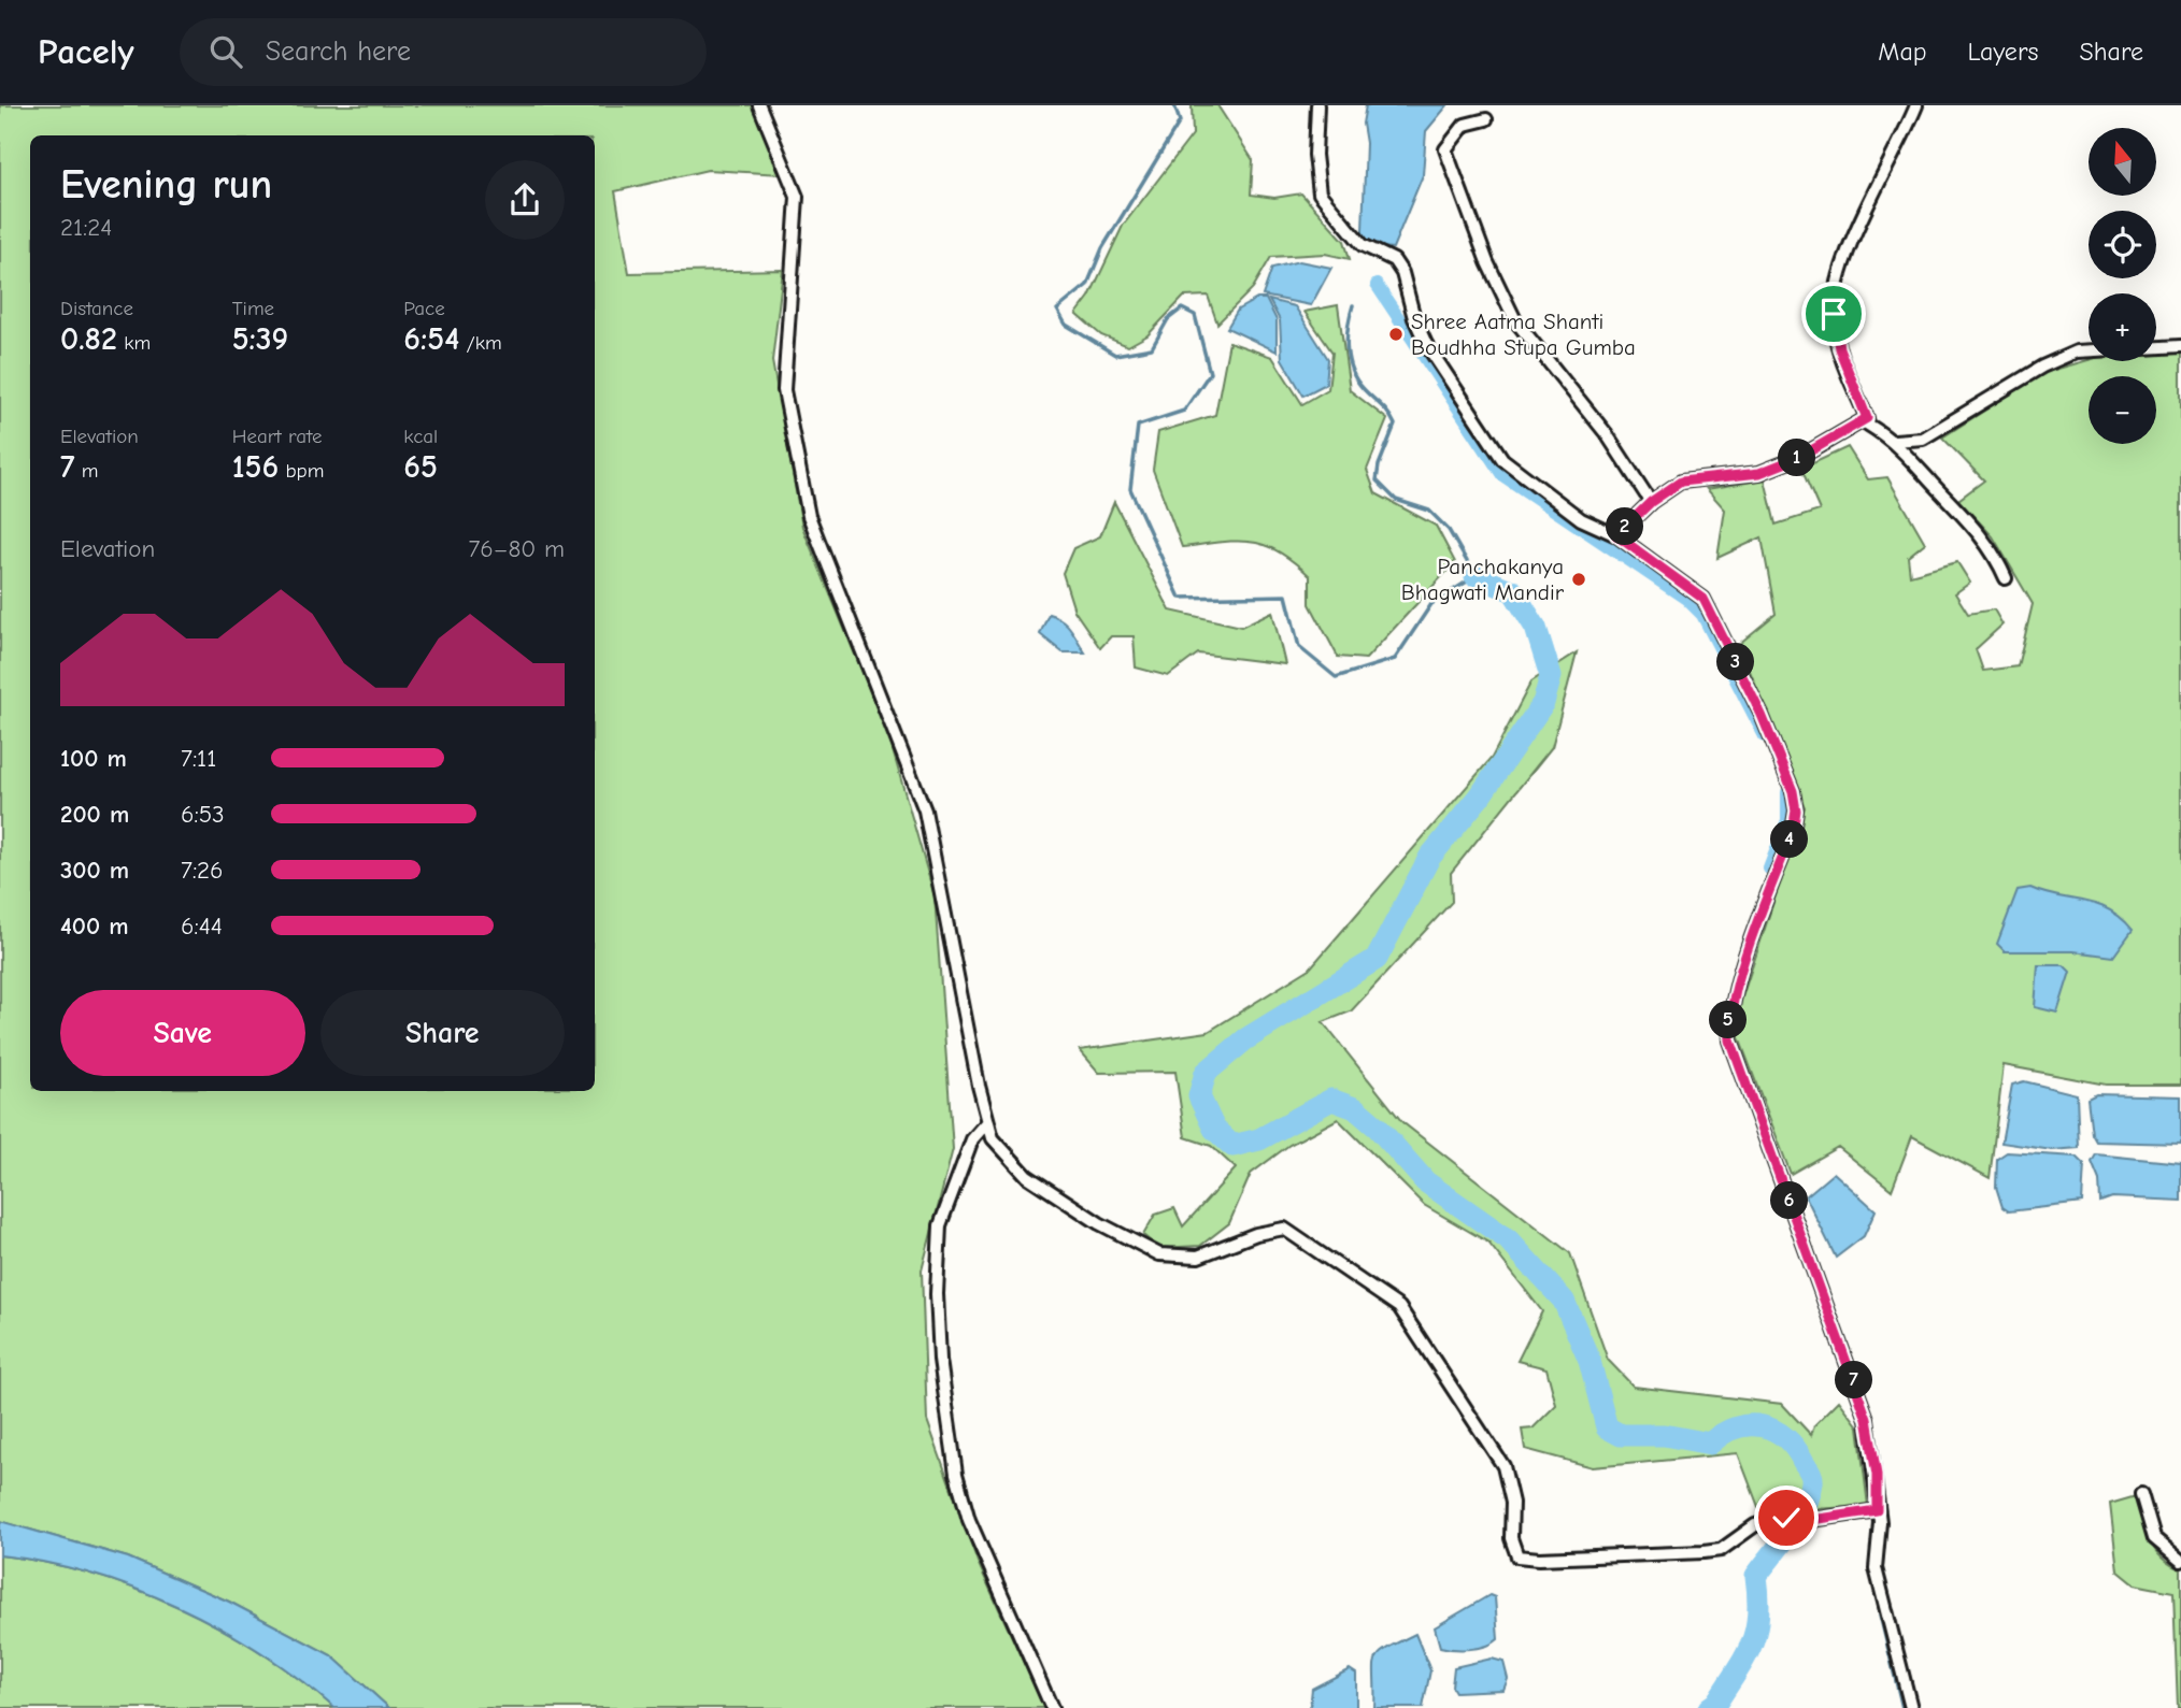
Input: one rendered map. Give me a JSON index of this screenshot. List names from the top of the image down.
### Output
{
  "places": ["Shree Aatma Shanti Boudhha Stupa Gumba", "Panchakanya Bhagwati Mandir"],
  "north": "top",
  "page": {
    "header": "Pacely",
    "search": "Search here",
    "nav": ["Map", "Layers", "Share"],
    "map_buttons": ["+", "−"],
    "heading": ["Evening run", "21:24"],
    "stats": [
      ["Distance", "0.82 km"],
      ["Time", "5:39"],
      ["Pace", "6:54 /km"],
      ["Elevation", "7 m"],
      ["Heart rate", "156 bpm"],
      ["kcal", "65"]
    ],
    "pins": [
      "1",
      "2",
      "3",
      "4",
      "5",
      "6",
      "7"
    ],
    "chart": ["Elevation", "76–80 m"],
    "list": [
      {
        "name": "100 m",
        "note": "7:11"
      },
      {
        "name": "200 m",
        "note": "6:53"
      },
      {
        "name": "300 m",
        "note": "7:26"
      },
      {
        "name": "400 m",
        "note": "6:44"
      }
    ],
    "buttons": ["Save", "Share"]
  }
}
